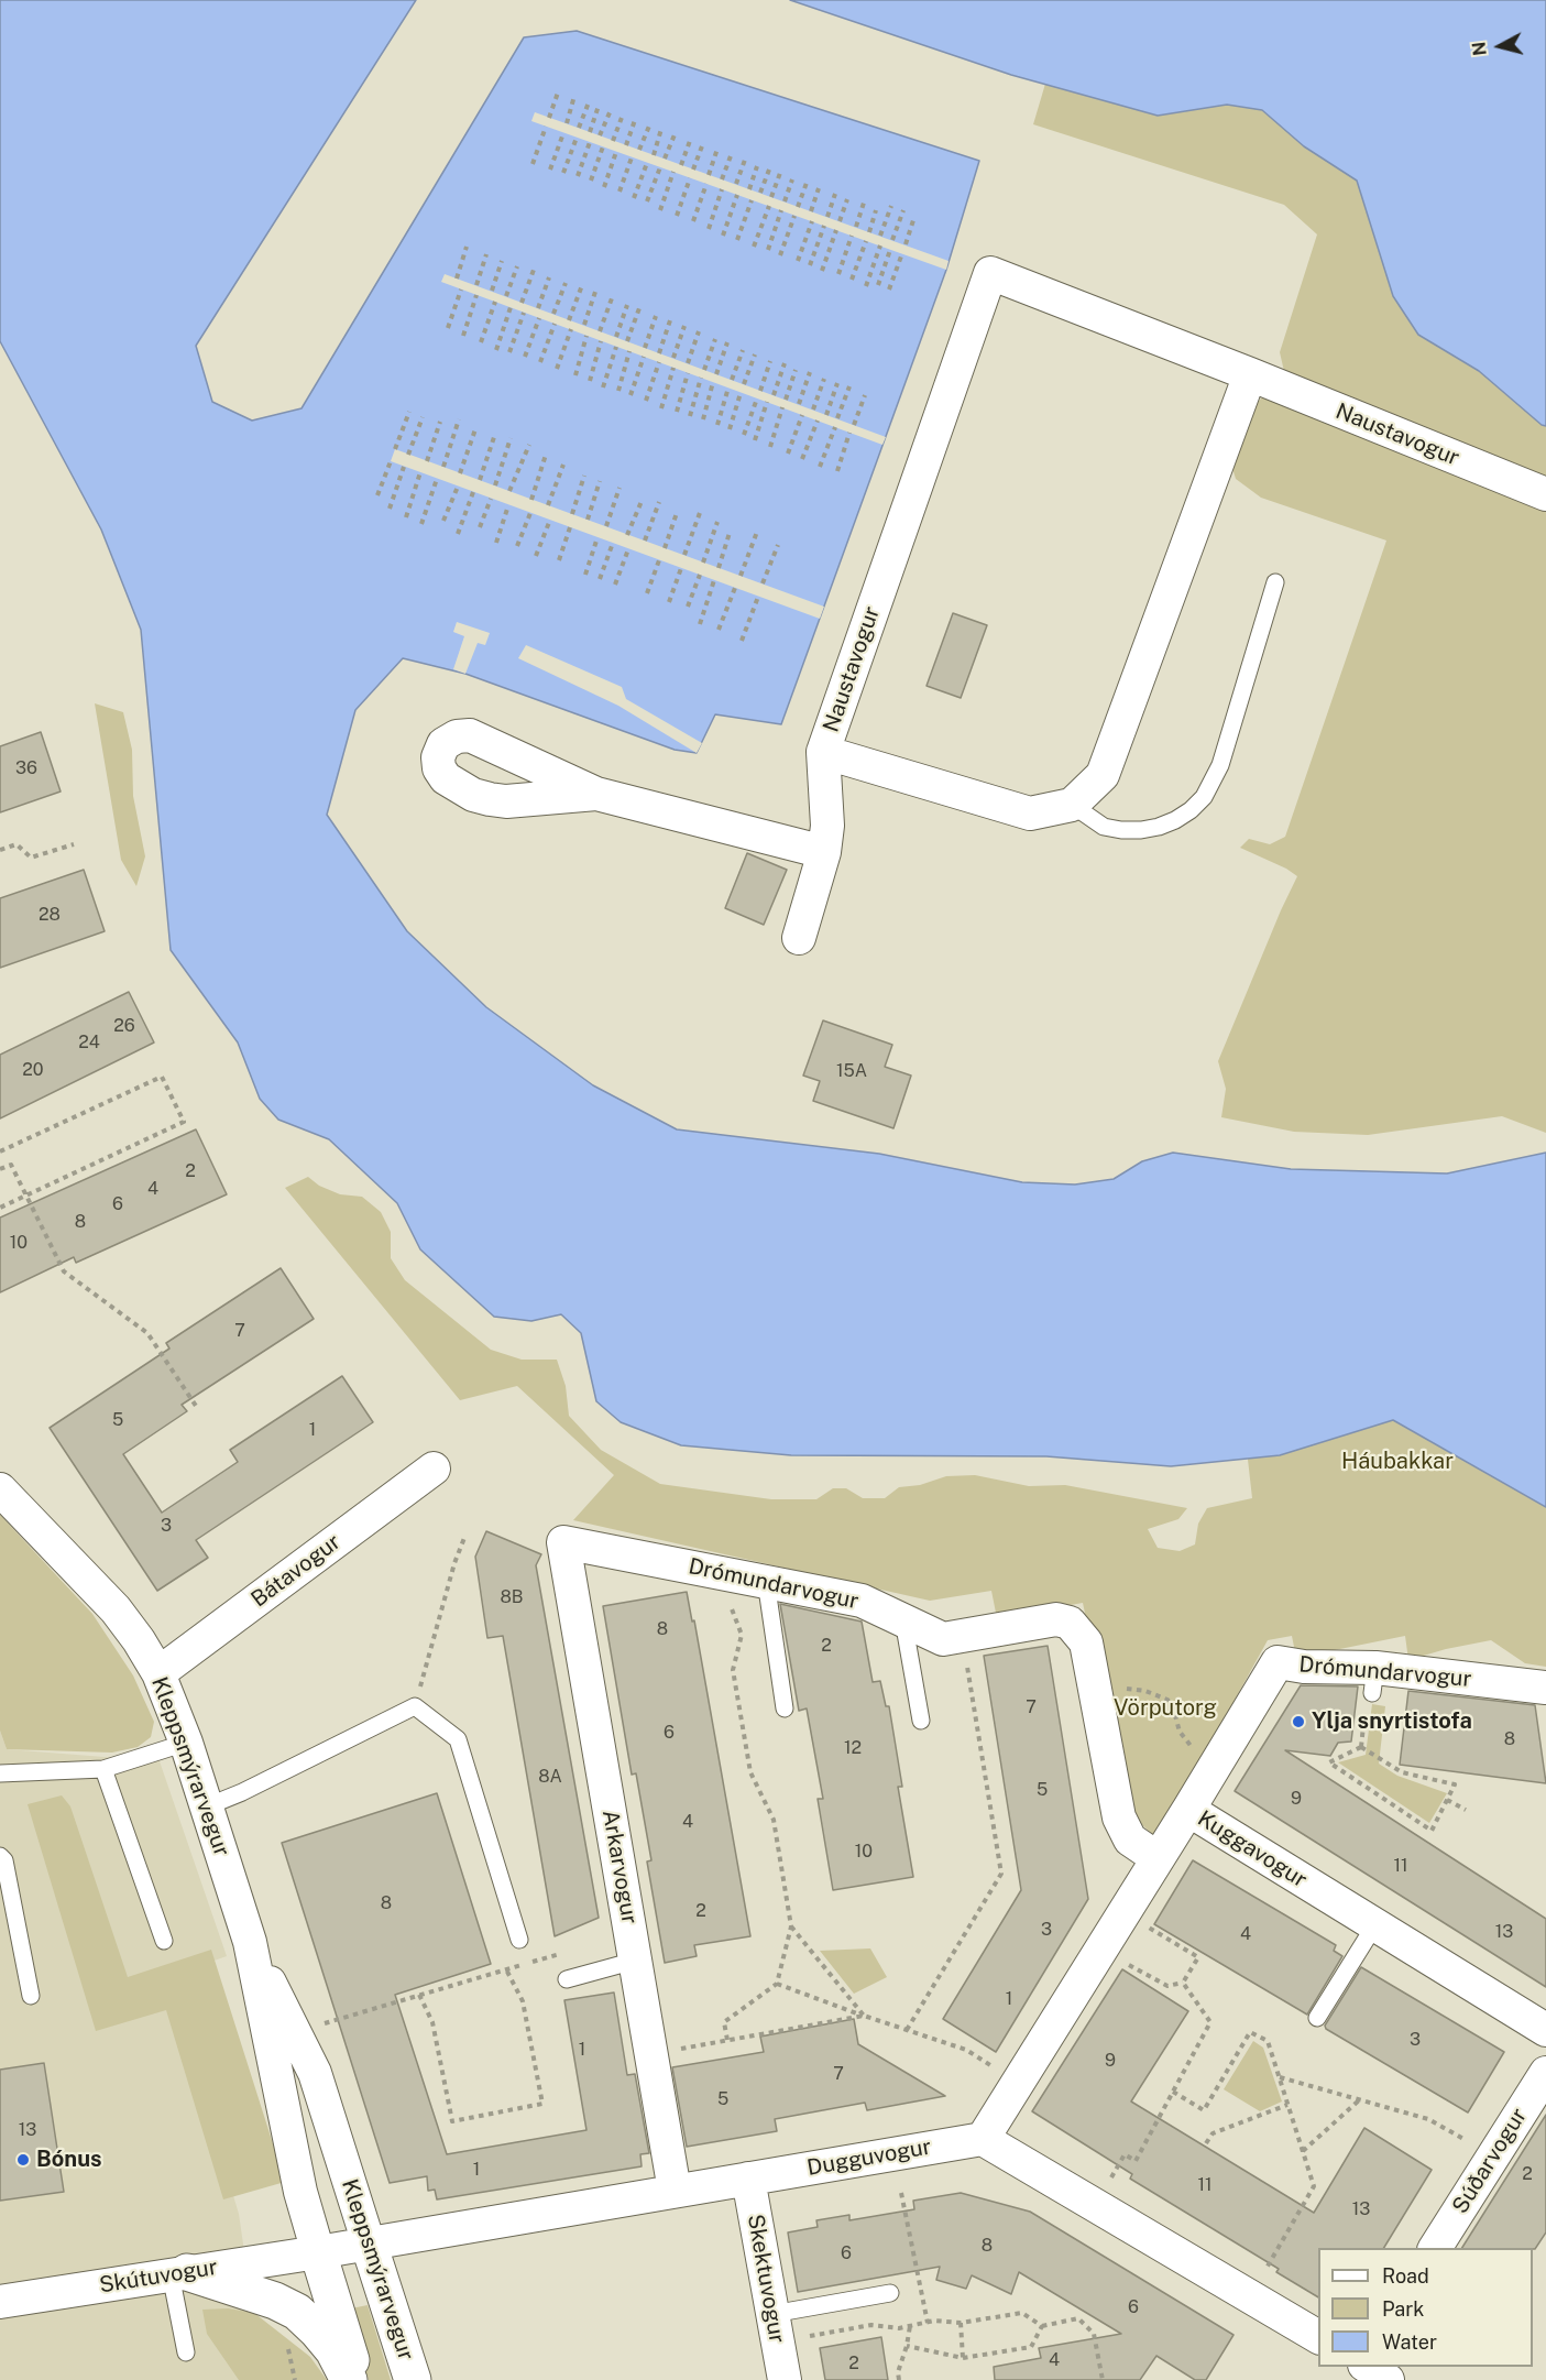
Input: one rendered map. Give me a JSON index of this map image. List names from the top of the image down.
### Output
{
  "streets": {
    "street": [
      "Naustavogur",
      "Bátavogur",
      "Drómundarvogur",
      "Kleppsmýrarvegur",
      "Kuggavogur",
      "Arkarvogur",
      "Dugguvogur",
      "Súðarvogur",
      "Skútuvogur",
      "Skektuvogur"
    ]
  },
  "crossings": [
    ["Bátavogur", "Kleppsmýrarvegur"],
    ["Drómundarvogur", "Kuggavogur"],
    ["Drómundarvogur", "Arkarvogur"],
    ["Kleppsmýrarvegur", "Dugguvogur"],
    ["Kleppsmýrarvegur", "Skútuvogur"],
    ["Kuggavogur", "Dugguvogur"],
    ["Arkarvogur", "Dugguvogur"],
    ["Dugguvogur", "Skektuvogur"]
  ],
  "parks": ["Háubakkar", "Vörputorg"],
  "places": ["Ylja snyrtistofa", "Bónus"],
  "house_numbers": [
    "36",
    "28",
    "26",
    "24",
    "20",
    "15A",
    "2",
    "4",
    "6",
    "8",
    "10",
    "7",
    "5",
    "1",
    "3",
    "8B",
    "8",
    "2",
    "7",
    "6",
    "8",
    "12",
    "8A",
    "5",
    "9",
    "4",
    "10",
    "11",
    "8",
    "2",
    "3",
    "13",
    "4",
    "1",
    "3",
    "1",
    "9",
    "7",
    "5",
    "13",
    "1",
    "2",
    "11",
    "13",
    "8",
    "6",
    "6",
    "4",
    "2"
  ],
  "legend": ["Road", "Park", "Water"],
  "north": "left"
}
